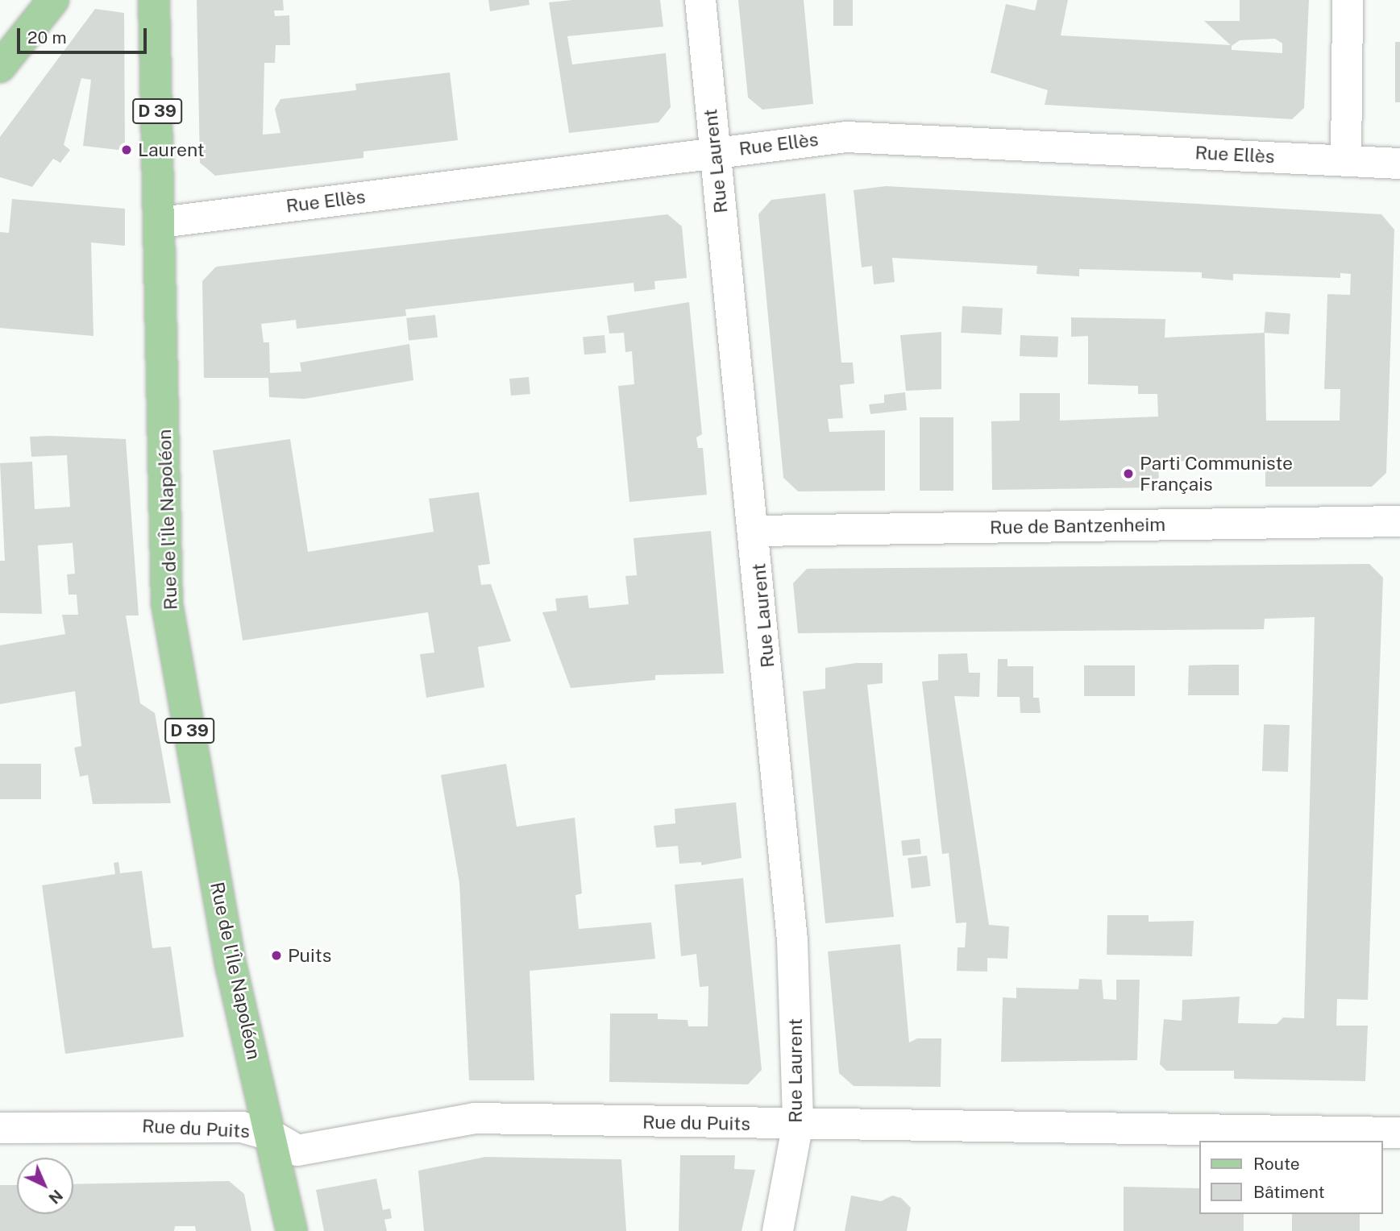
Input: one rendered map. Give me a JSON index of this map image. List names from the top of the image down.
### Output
{
  "streets": {
    "main road": ["D 39", "Rue de l'Île Napoléon"],
    "street": [
      "Rue Ellès",
      "Rue Laurent",
      "Rue de Bantzenheim",
      "Rue du Puits"
    ]
  },
  "crossings": [
    ["Rue Ellès", "Rue Laurent"],
    ["Rue Ellès", "Rue de l'Île Napoléon"],
    ["Rue Laurent", "Rue de Bantzenheim"],
    ["Rue Laurent", "Rue du Puits"],
    ["Rue de l'Île Napoléon", "Rue du Puits"]
  ],
  "places": ["Laurent", "Parti Communiste Français", "Puits"],
  "legend": ["Route", "Bâtiment"],
  "scale_bar": "20 m",
  "north": "bottom right"
}
